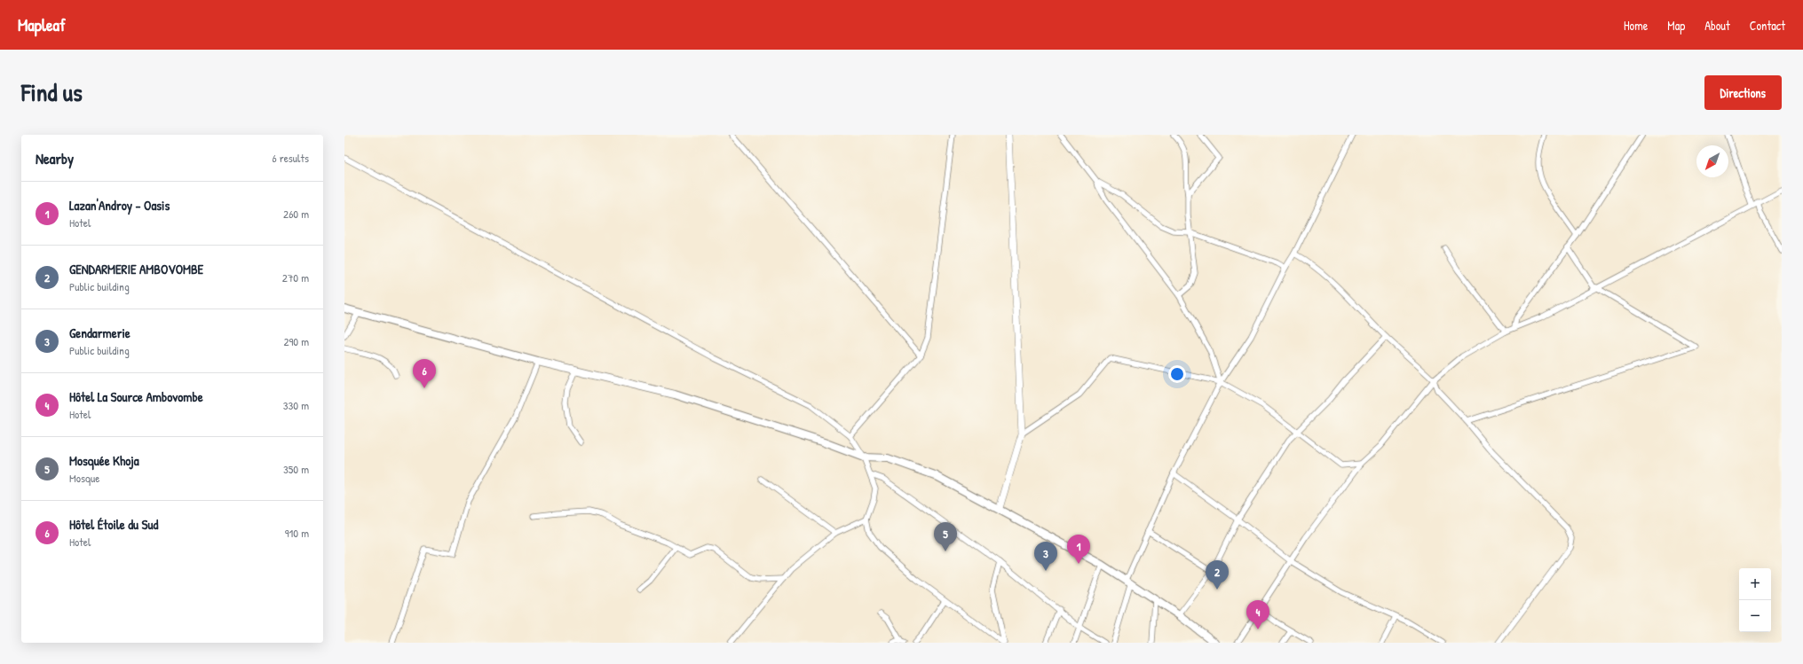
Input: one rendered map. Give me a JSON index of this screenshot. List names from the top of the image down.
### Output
{
  "north": "bottom left",
  "page": {
    "header": "Mapleaf",
    "nav": [
      "Home",
      "Map",
      "About",
      "Contact"
    ],
    "title": "Find us",
    "buttons": "Directions",
    "heading": ["Nearby", "6 results"],
    "list": [
      {
        "mark": "1",
        "name": "Lazan'Androy - Oasis",
        "note": "Hotel",
        "value": "260 m"
      },
      {
        "mark": "2",
        "name": "GENDARMERIE AMBOVOMBE",
        "note": "Public building",
        "value": "270 m"
      },
      {
        "mark": "3",
        "name": "Gendarmerie",
        "note": "Public building",
        "value": "290 m"
      },
      {
        "mark": "4",
        "name": "Hôtel La Source Ambovombe",
        "note": "Hotel",
        "value": "330 m"
      },
      {
        "mark": "5",
        "name": "Mosquée Khoja",
        "note": "Mosque",
        "value": "350 m"
      },
      {
        "mark": "6",
        "name": "Hôtel Étoile du Sud",
        "note": "Hotel",
        "value": "910 m"
      }
    ],
    "pins": [
      "6",
      "5",
      "1",
      "3",
      "2",
      "4"
    ],
    "map_buttons": ["+", "−"]
  }
}
